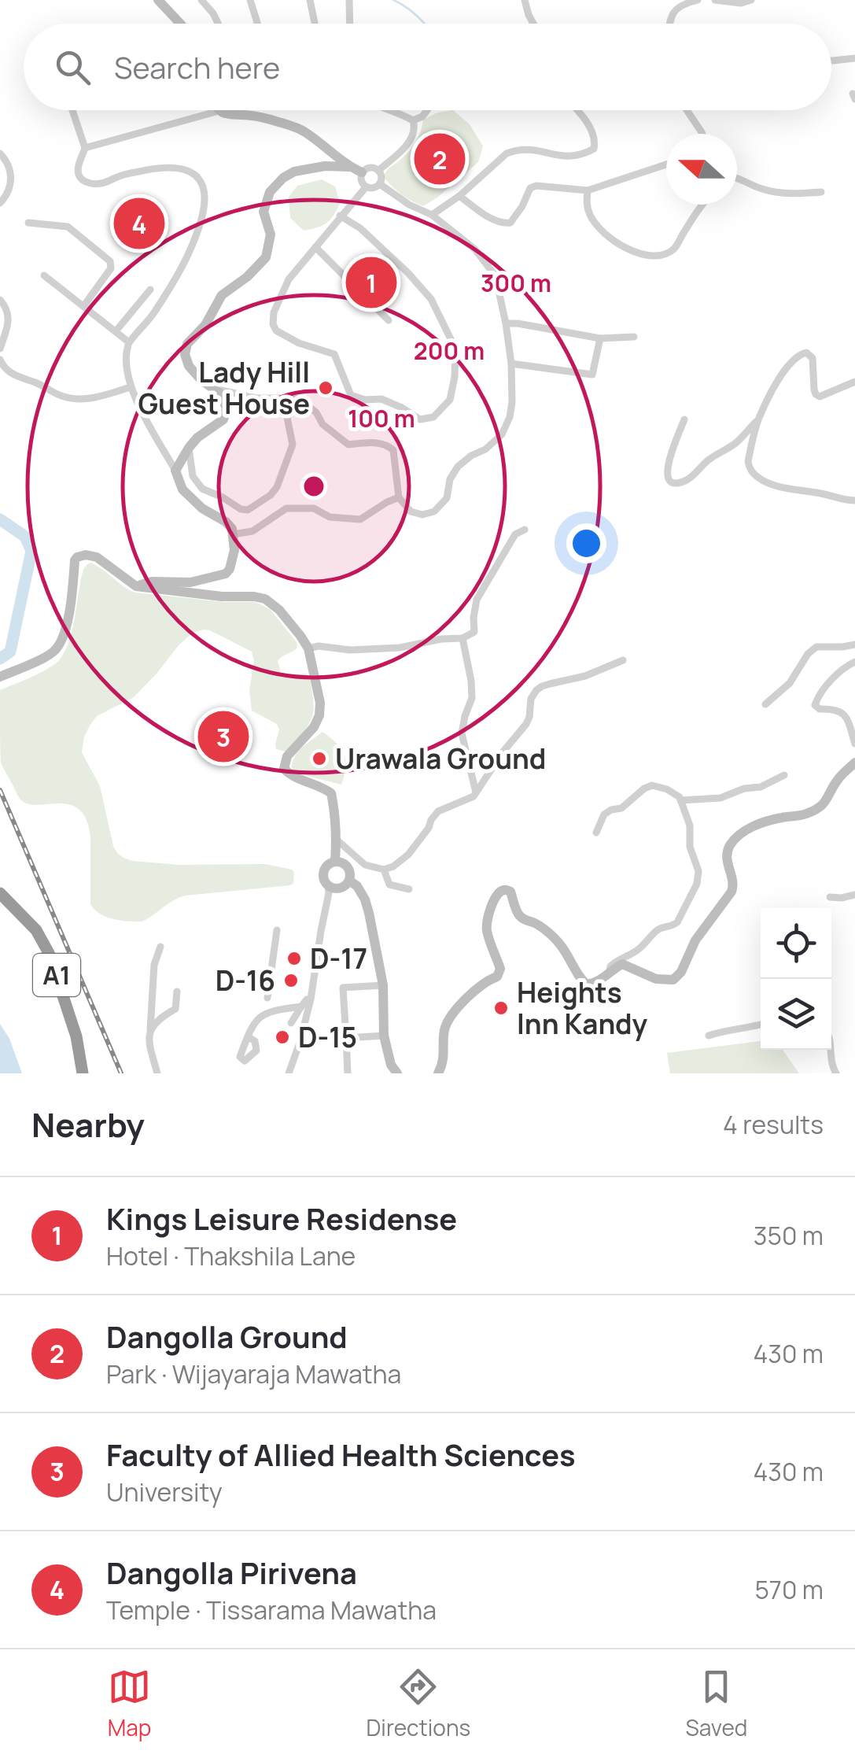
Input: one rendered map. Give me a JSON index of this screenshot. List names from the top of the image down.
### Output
{
  "streets": {
    "highway": ["A1"]
  },
  "places": [
    "Lady Hill Guest House",
    "Urawala Ground",
    "D-17",
    "D-16",
    "Heights Inn Kandy",
    "D-15"
  ],
  "north": "left",
  "page": {
    "search": "Search here",
    "pins": [
      "2",
      "4",
      "1",
      "3"
    ],
    "heading": ["Nearby", "4 results"],
    "list": [
      {
        "mark": "1",
        "name": "Kings Leisure Residense",
        "note": "Hotel · Thakshila Lane",
        "value": "350 m"
      },
      {
        "mark": "2",
        "name": "Dangolla Ground",
        "note": "Park · Wijayaraja Mawatha",
        "value": "430 m"
      },
      {
        "mark": "3",
        "name": "Faculty of Allied Health Sciences",
        "note": "University",
        "value": "430 m"
      },
      {
        "mark": "4",
        "name": "Dangolla Pirivena",
        "note": "Temple · Tissarama Mawatha",
        "value": "570 m"
      }
    ],
    "nav": ["Map", "Directions", "Saved"]
  },
  "rings": ["300 m", "200 m", "100 m"]
}
